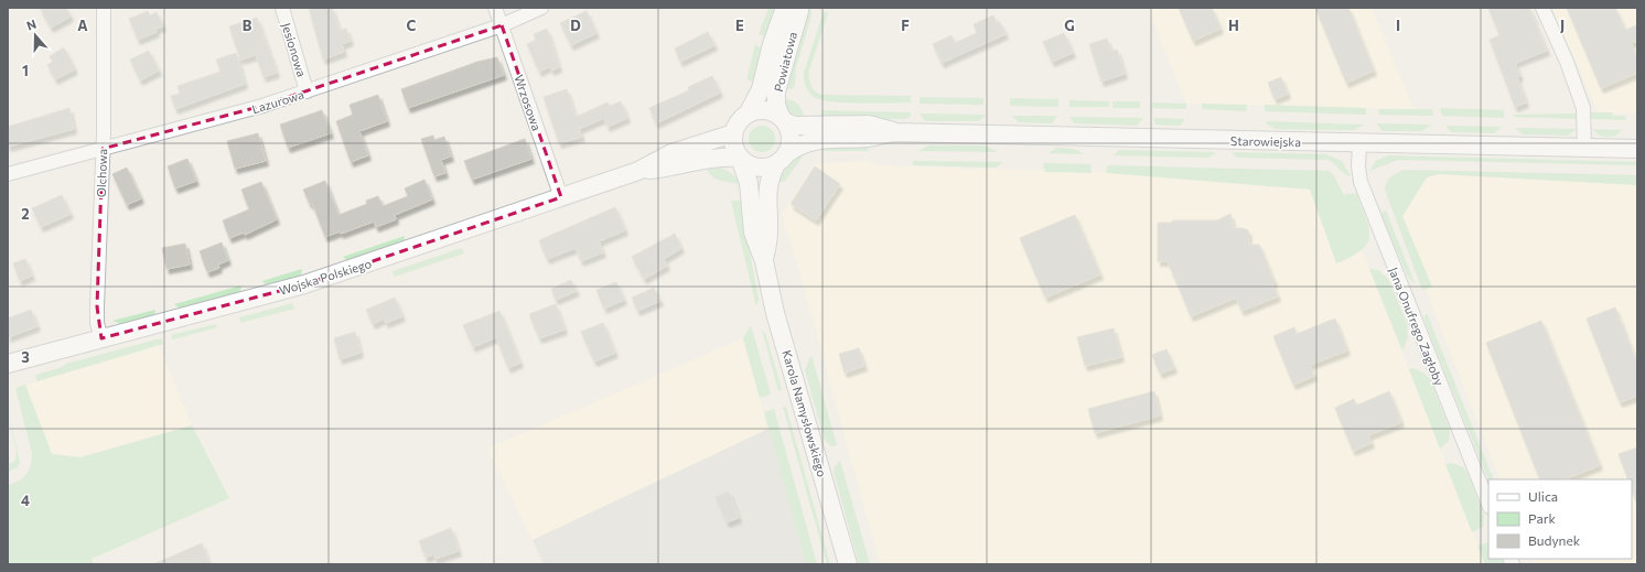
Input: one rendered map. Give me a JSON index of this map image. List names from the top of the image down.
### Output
{
  "streets": {
    "street": [
      "Jesionowa",
      "Powiatowa",
      "Lazurowa",
      "Wrzosowa",
      "Starowiejska",
      "Olchowa",
      "Wojska Polskiego",
      "Jana Onufrego Zagłoby",
      "Karola Namysłowskiego"
    ]
  },
  "crossings": [
    ["Jesionowa", "Lazurowa"],
    ["Powiatowa", "Starowiejska"],
    ["Powiatowa", "Wojska Polskiego"],
    ["Powiatowa", "Karola Namysłowskiego"],
    ["Lazurowa", "Wrzosowa"],
    ["Lazurowa", "Olchowa"],
    ["Wrzosowa", "Wojska Polskiego"],
    ["Starowiejska", "Wojska Polskiego"],
    ["Starowiejska", "Jana Onufrego Zagłoby"],
    ["Starowiejska", "Karola Namysłowskiego"],
    ["Olchowa", "Wojska Polskiego"],
    ["Wojska Polskiego", "Karola Namysłowskiego"]
  ],
  "legend": ["Ulica", "Park", "Budynek"],
  "north": "top",
  "grid": {
    "columns": [
      "A",
      "B",
      "C",
      "D",
      "E",
      "F",
      "G",
      "H",
      "I",
      "J"
    ],
    "rows": [
      "1",
      "2",
      "3",
      "4"
    ]
  }
}
